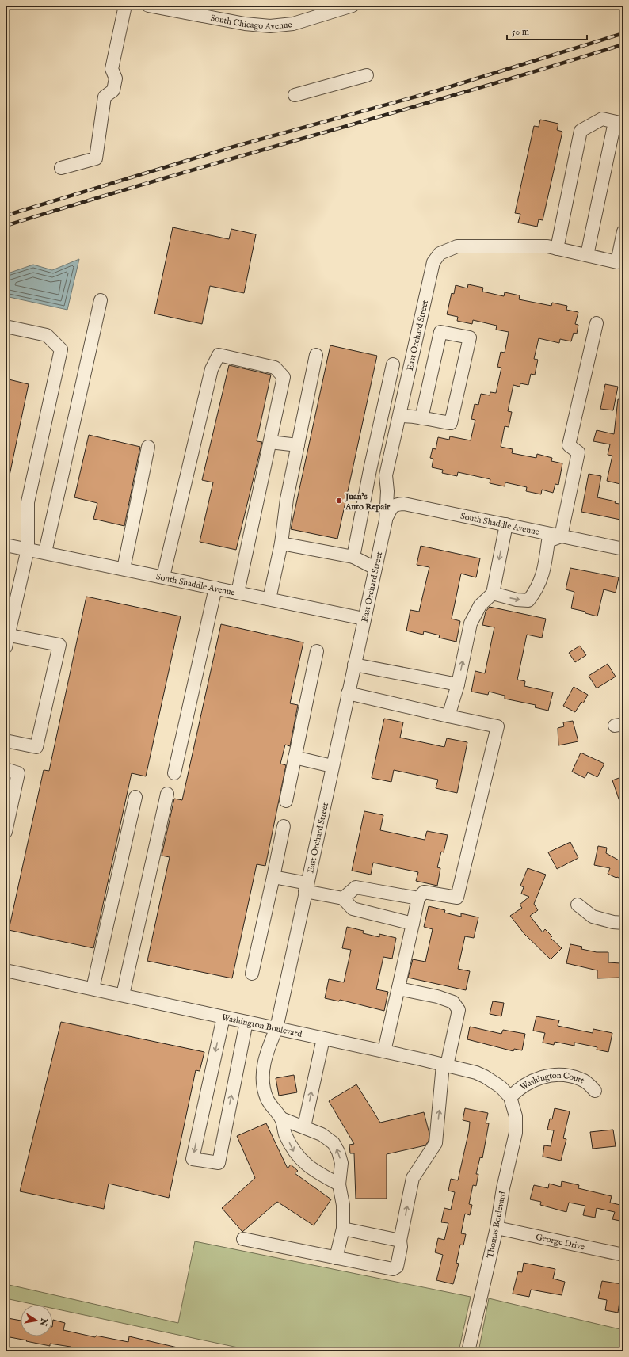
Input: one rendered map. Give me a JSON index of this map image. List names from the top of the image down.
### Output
{
  "streets": {
    "street": [
      "South Chicago Avenue",
      "East Orchard Street",
      "South Shaddle Avenue",
      "Washington Boulevard",
      "Washington Court",
      "Thomas Boulevard",
      "George Drive"
    ]
  },
  "crossings": [
    ["East Orchard Street", "South Shaddle Avenue"],
    ["East Orchard Street", "Washington Boulevard"],
    ["Washington Boulevard", "Washington Court"],
    ["Washington Boulevard", "Thomas Boulevard"],
    ["Washington Court", "Thomas Boulevard"],
    ["Thomas Boulevard", "George Drive"]
  ],
  "places": ["Juan’s Auto Repair"],
  "scale_bar": "50 m",
  "north": "right"
}
